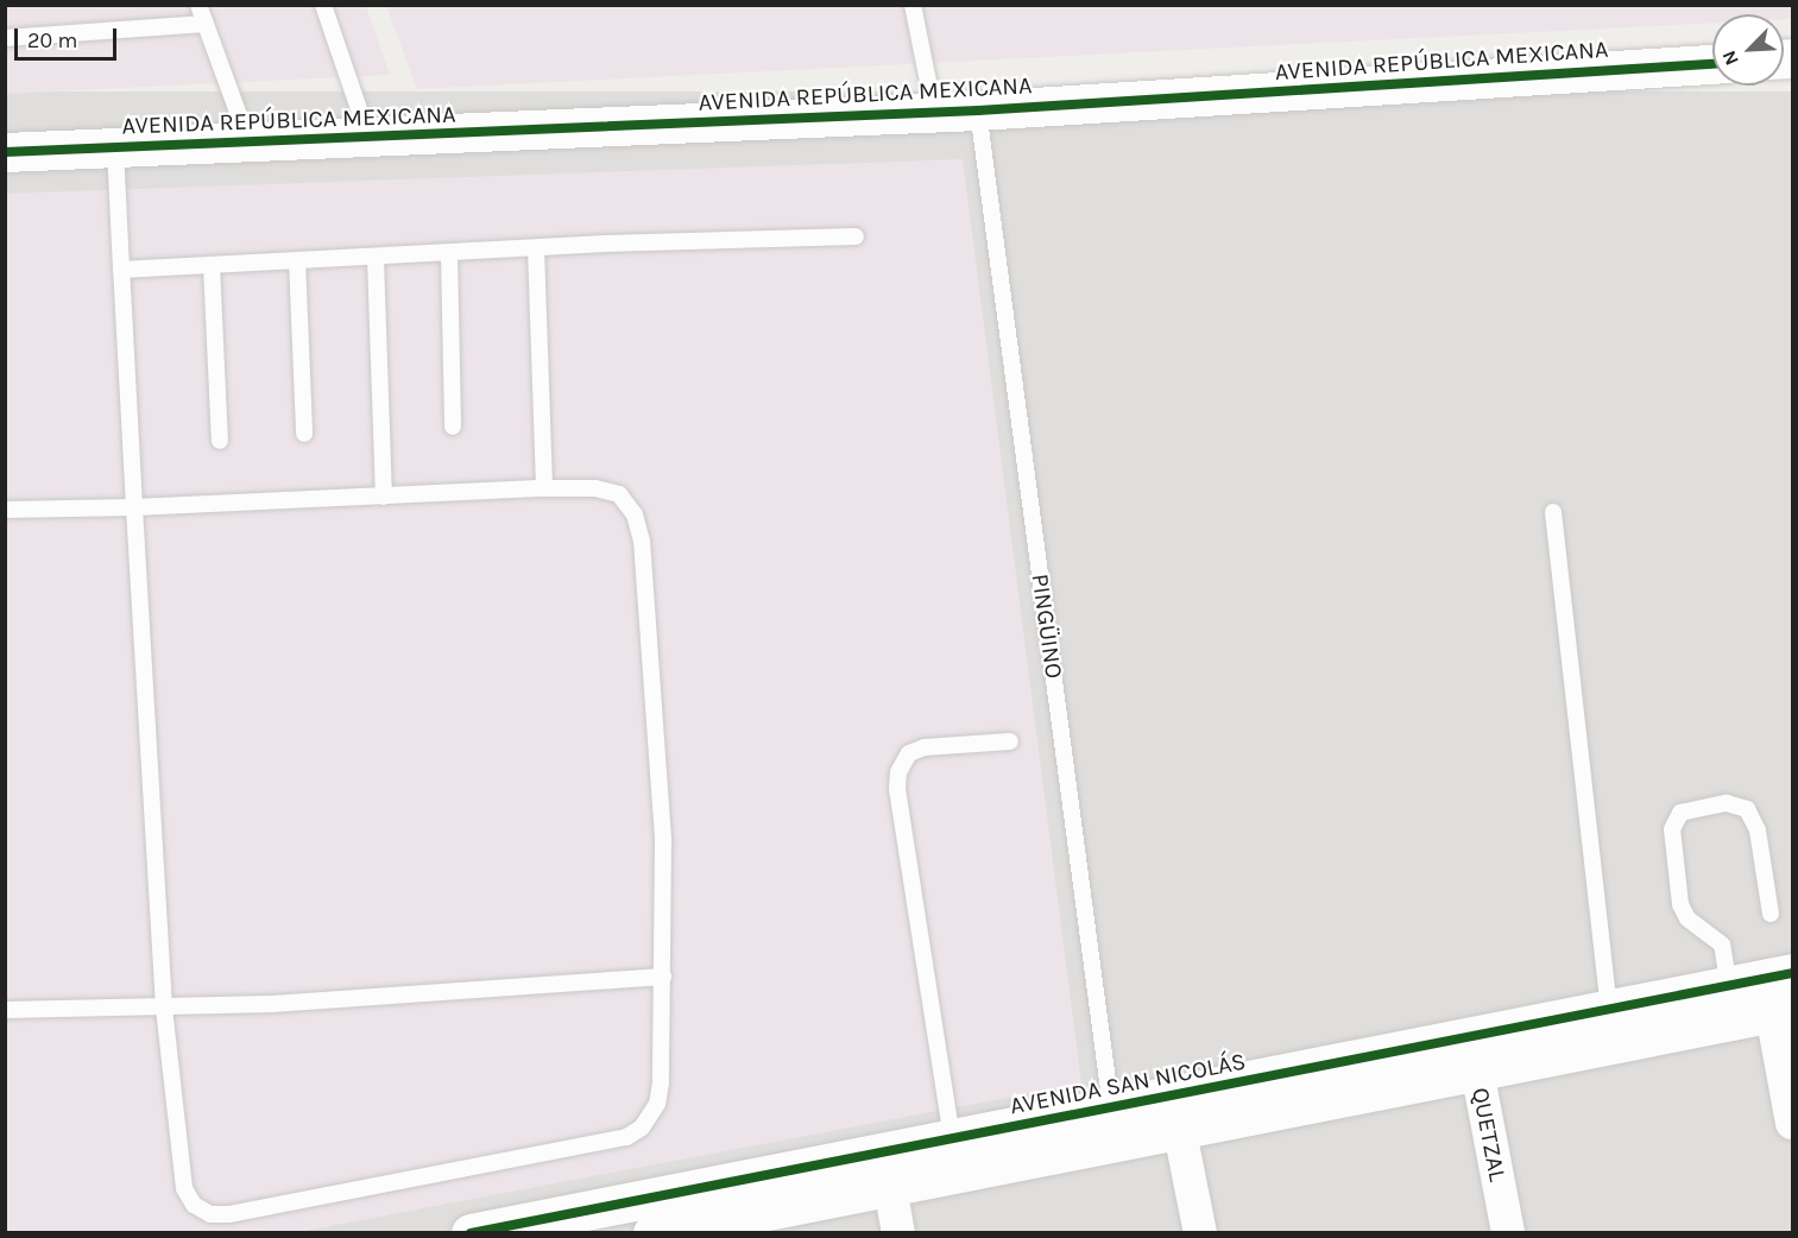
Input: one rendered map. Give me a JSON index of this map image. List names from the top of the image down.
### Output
{
  "streets": {
    "street": ["AVENIDA REPÚBLICA MEXICANA", "AVENIDA SAN NICOLÁS", "QUETZAL"],
    "lane": ["PINGÜINO"]
  },
  "crossings": [
    ["AVENIDA REPÚBLICA MEXICANA", "PINGÜINO"],
    ["PINGÜINO", "AVENIDA SAN NICOLÁS"],
    ["AVENIDA SAN NICOLÁS", "QUETZAL"]
  ],
  "scale_bar": "20 m",
  "north": "bottom left"
}
